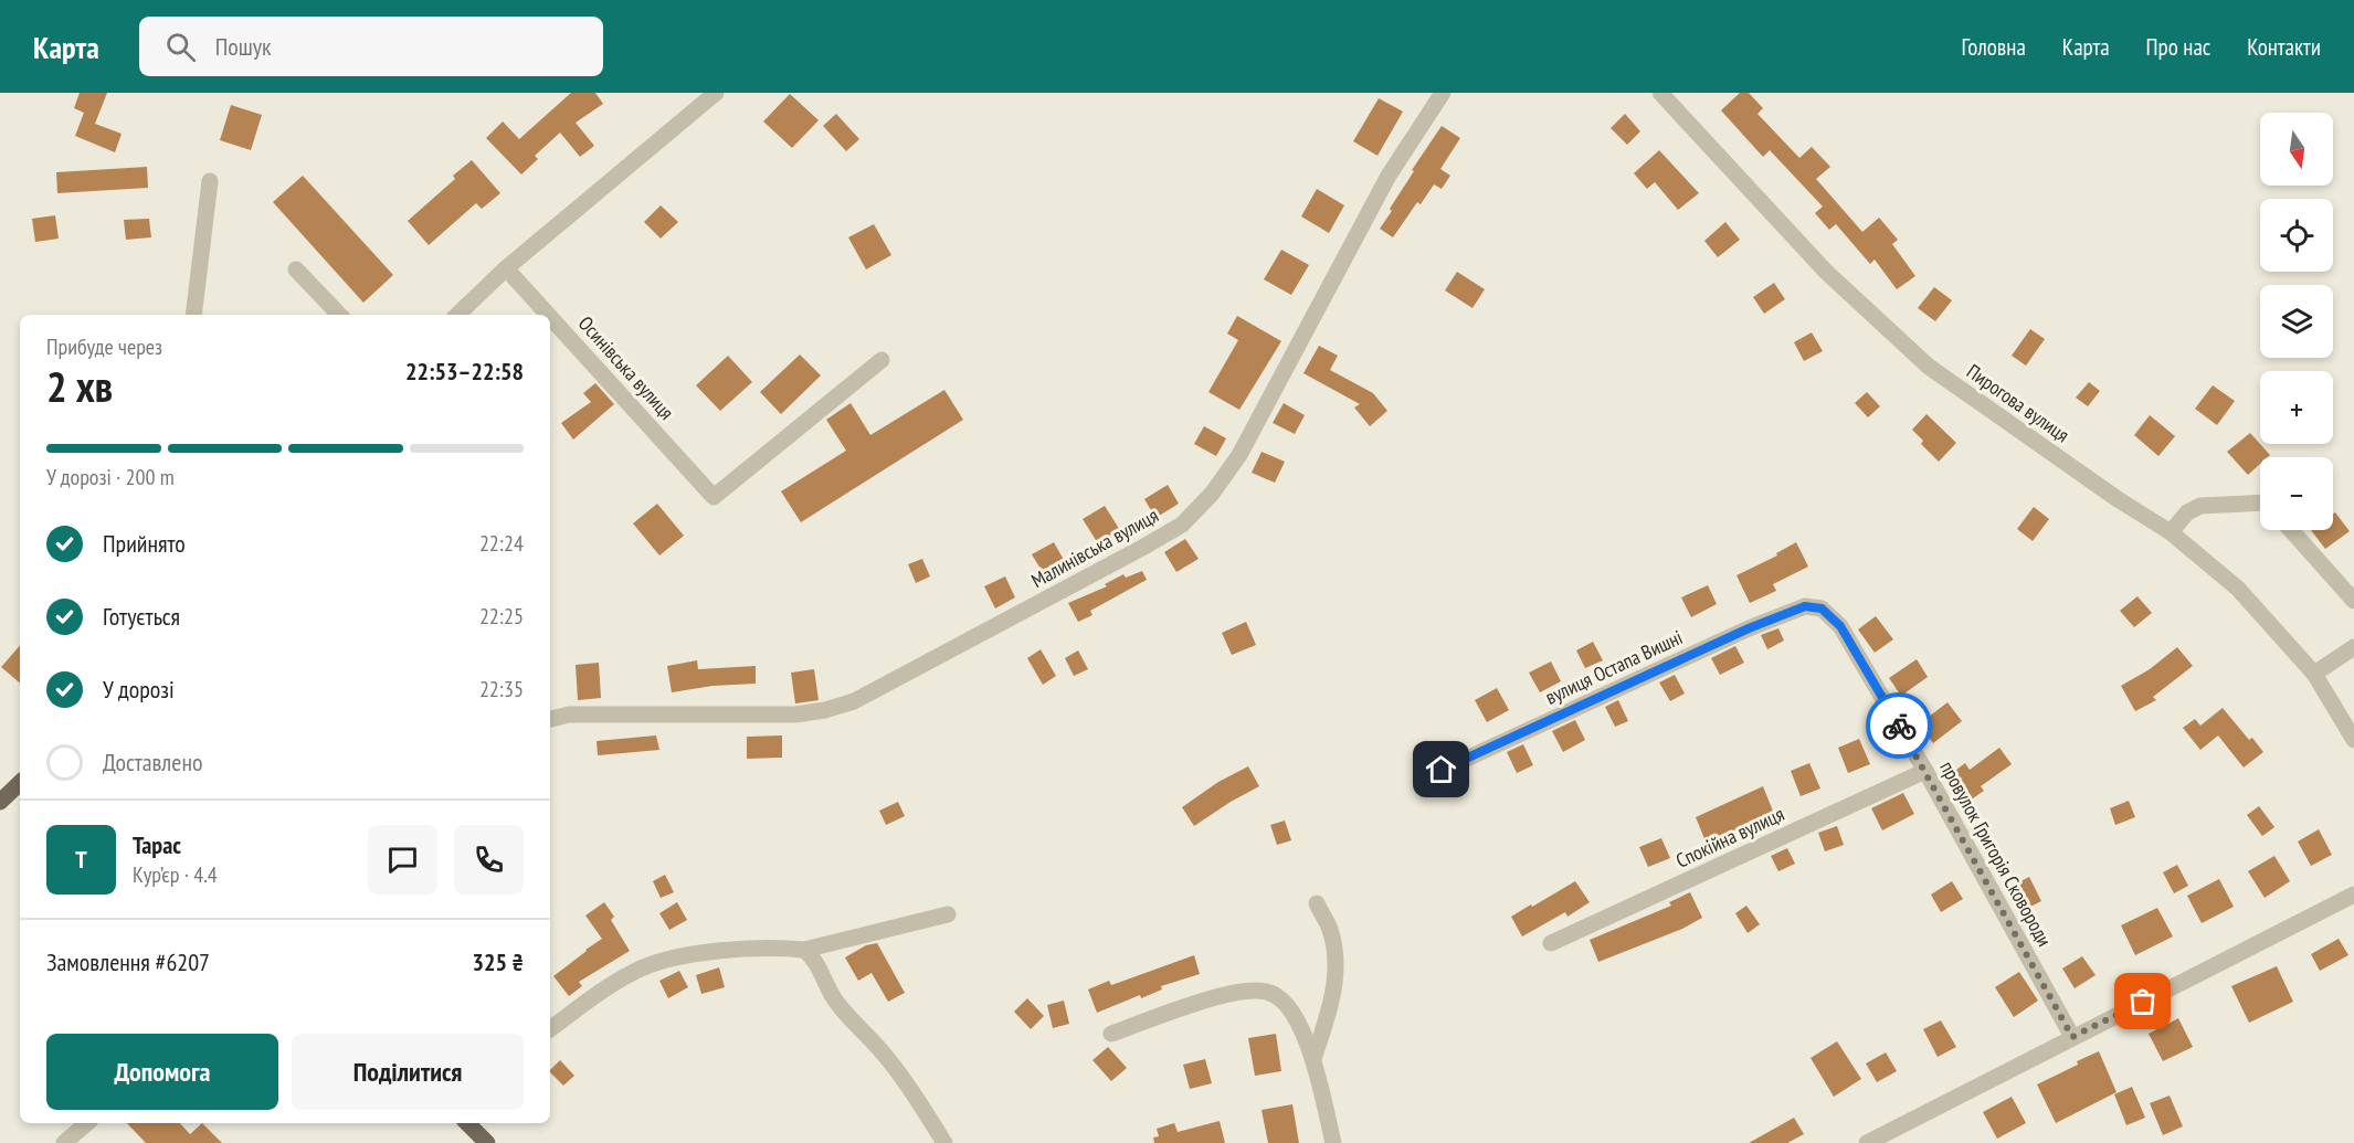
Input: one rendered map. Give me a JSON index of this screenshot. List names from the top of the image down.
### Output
{
  "streets": {
    "street": [
      "Осинівська вулиця",
      "Пирогова вулиця",
      "Малинівська вулиця",
      "вулиця Остапа Вишні",
      "Спокійна вулиця",
      "провулок Григорія Сковороди"
    ]
  },
  "crossings": [
    ["вулиця Остапа Вишні", "провулок Григорія Сковороди"],
    ["Спокійна вулиця", "провулок Григорія Сковороди"]
  ],
  "north": "bottom",
  "page": {
    "header": "Карта",
    "search": "Пошук",
    "nav": [
      "Головна",
      "Карта",
      "Про нас",
      "Контакти"
    ],
    "map_buttons": ["+", "−"],
    "heading": ["2 хв", "Прибуде через", "22:53–22:58"],
    "panel": [
      "Тарас",
      "Кур’єр · 4.4",
      "Замовлення #6207",
      "325 ₴"
    ],
    "bar": "У дорозі · 200 m",
    "list": [
      ["Прийнято", "22:24"],
      ["Готується", "22:25"],
      ["У дорозі", "22:35"],
      "Доставлено"
    ],
    "round": "Т",
    "buttons": ["Допомога", "Поділитися"]
  }
}
